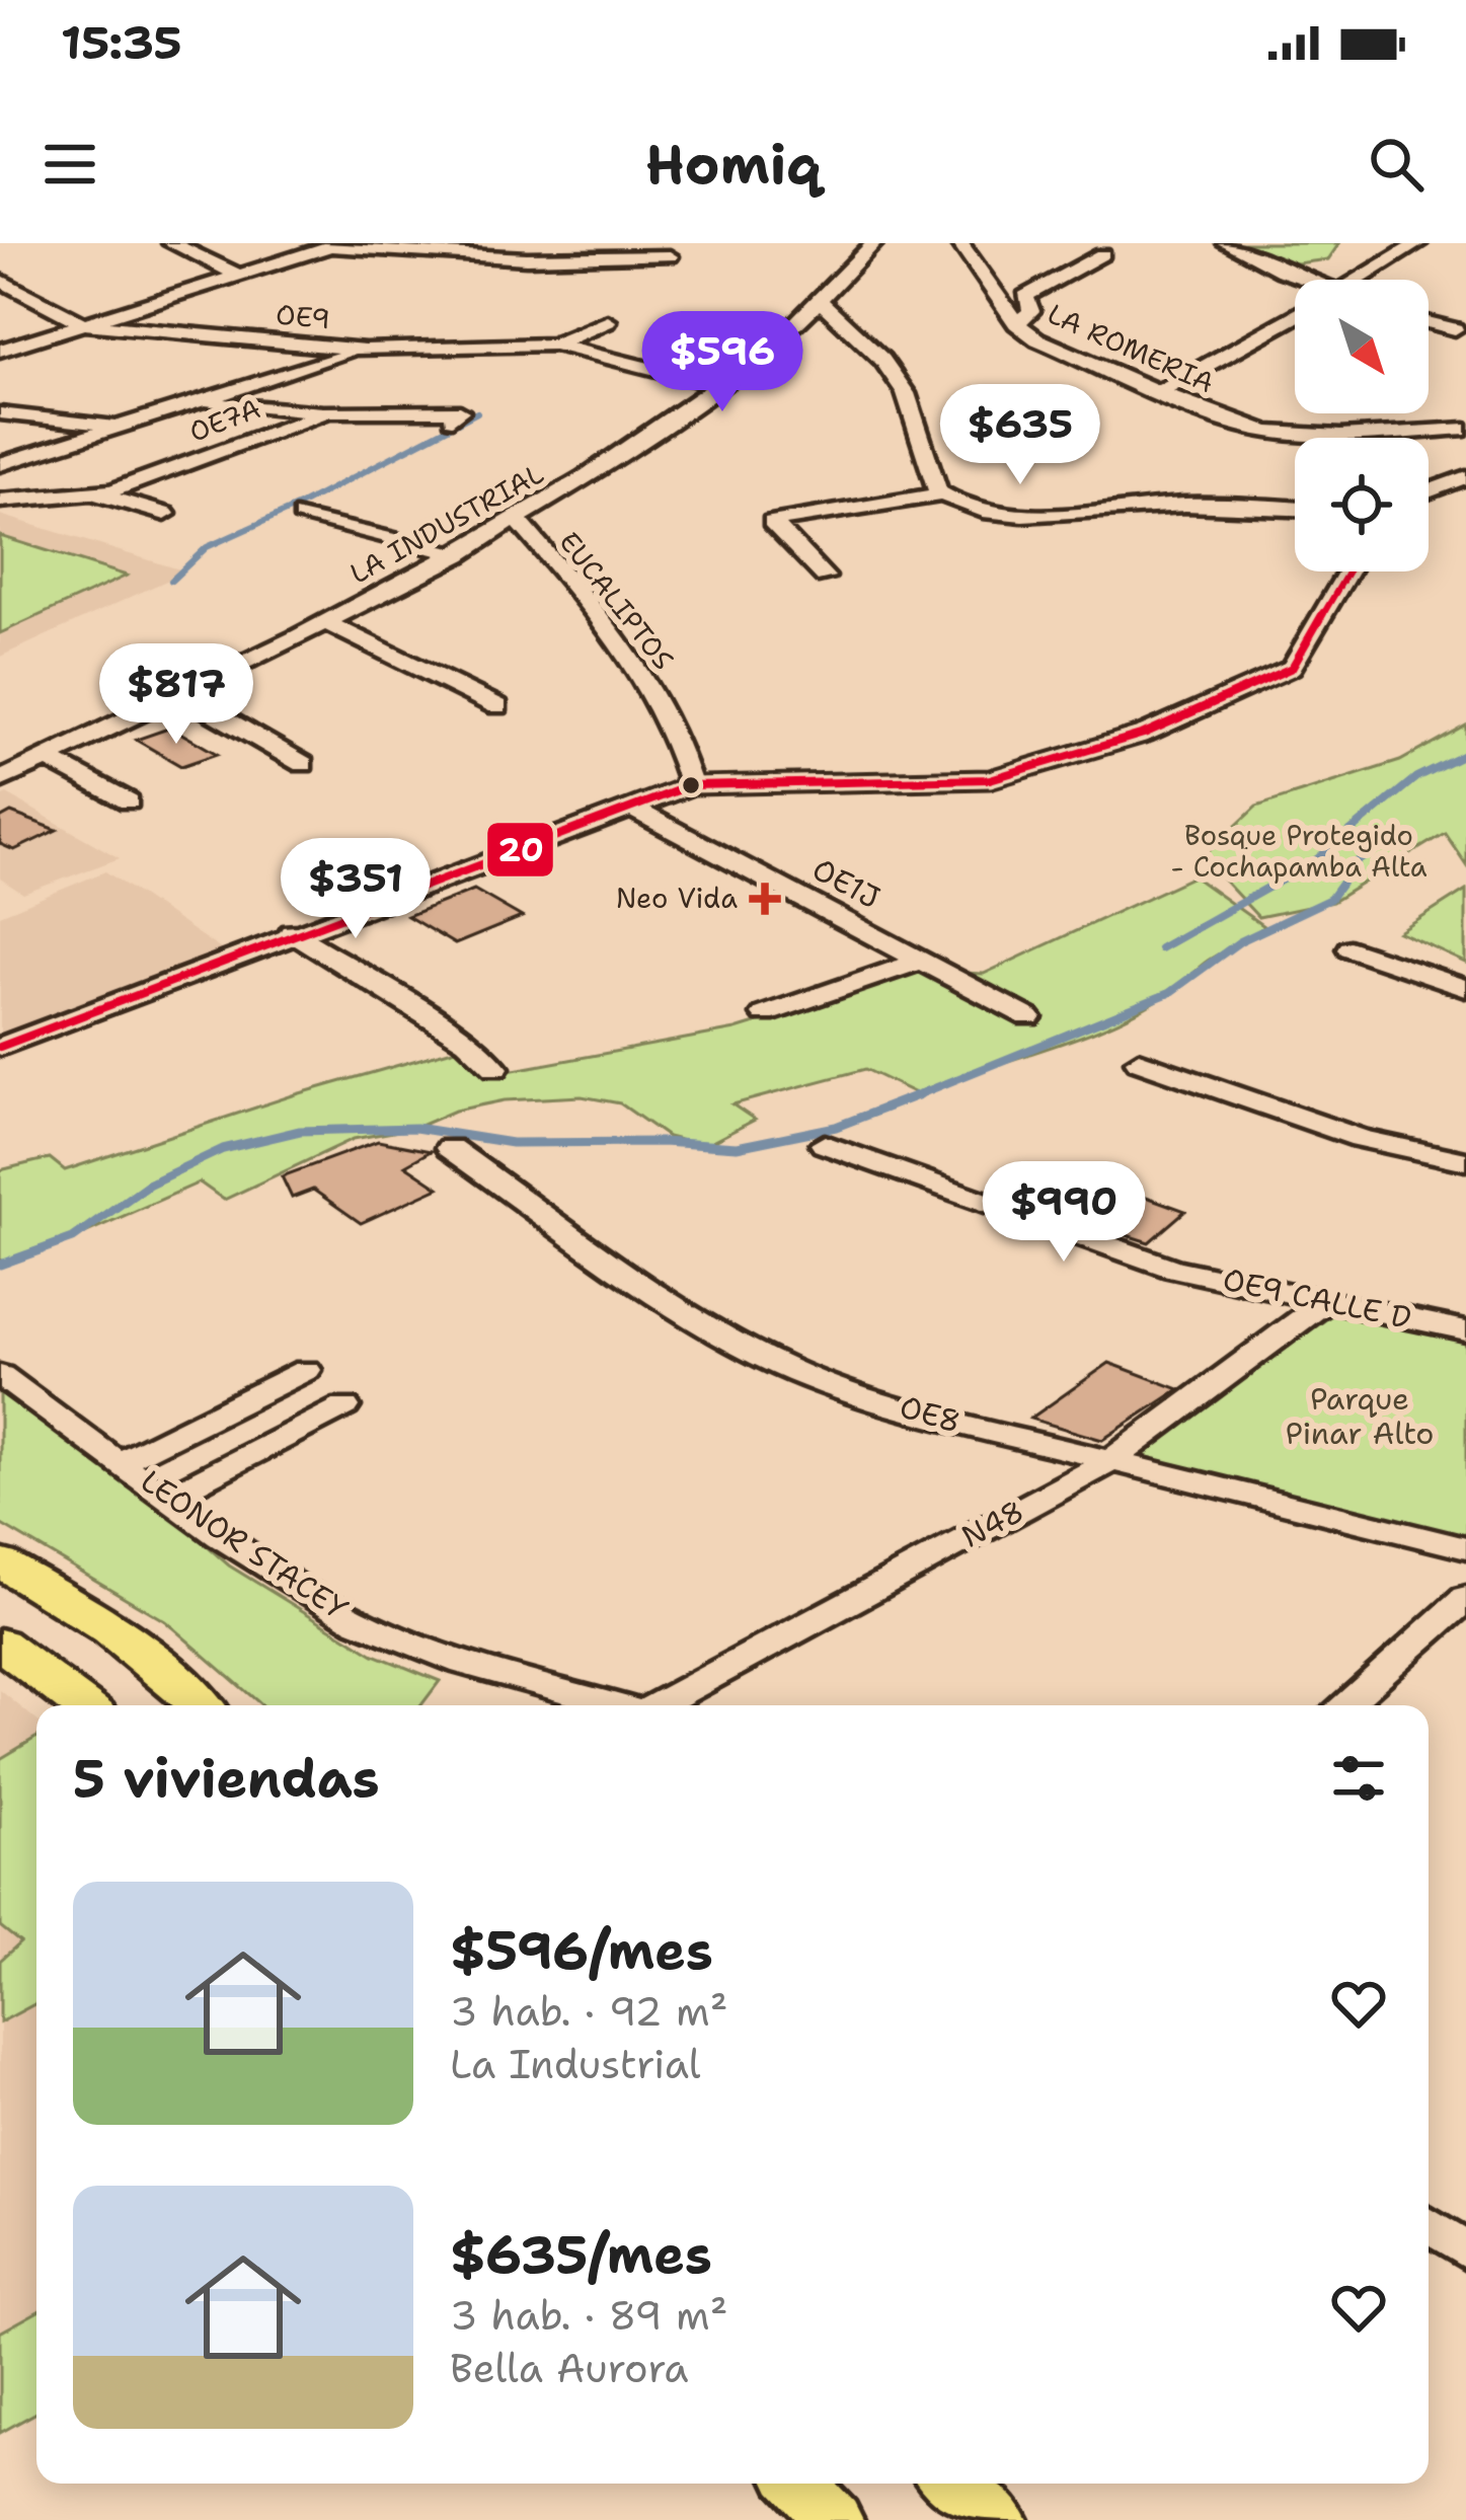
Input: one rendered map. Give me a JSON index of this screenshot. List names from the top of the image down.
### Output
{
  "streets": {
    "street": [
      "OE9",
      "LA ROMERIA",
      "OE7A",
      "LA INDUSTRIAL",
      "EUCALIPTOS",
      "OE1J",
      "OE9 CALLE D",
      "OE8",
      "N48",
      "LEONOR STACEY"
    ]
  },
  "crossings": [
    ["LA INDUSTRIAL", "EUCALIPTOS"],
    ["OE9 CALLE D", "N48"],
    ["OE8", "N48"]
  ],
  "parks": ["Bosque Protegido - Cochapamba Alta", "Parque Pinar Alto"],
  "places": {
    "health": ["Neo Vida"]
  },
  "lines": ["transit line 20"],
  "north": "bottom right",
  "page": {
    "status": "15:35",
    "header": "Homiq",
    "price": [
      "$596",
      "$635",
      "$817",
      "$351",
      "$990"
    ],
    "heading": "5 viviendas",
    "list": [
      {
        "name": "$596/mes",
        "note": "3 hab. · 92 m² · La Industrial"
      },
      {
        "name": "$635/mes",
        "note": "3 hab. · 89 m² · Bella Aurora"
      }
    ]
  }
}
